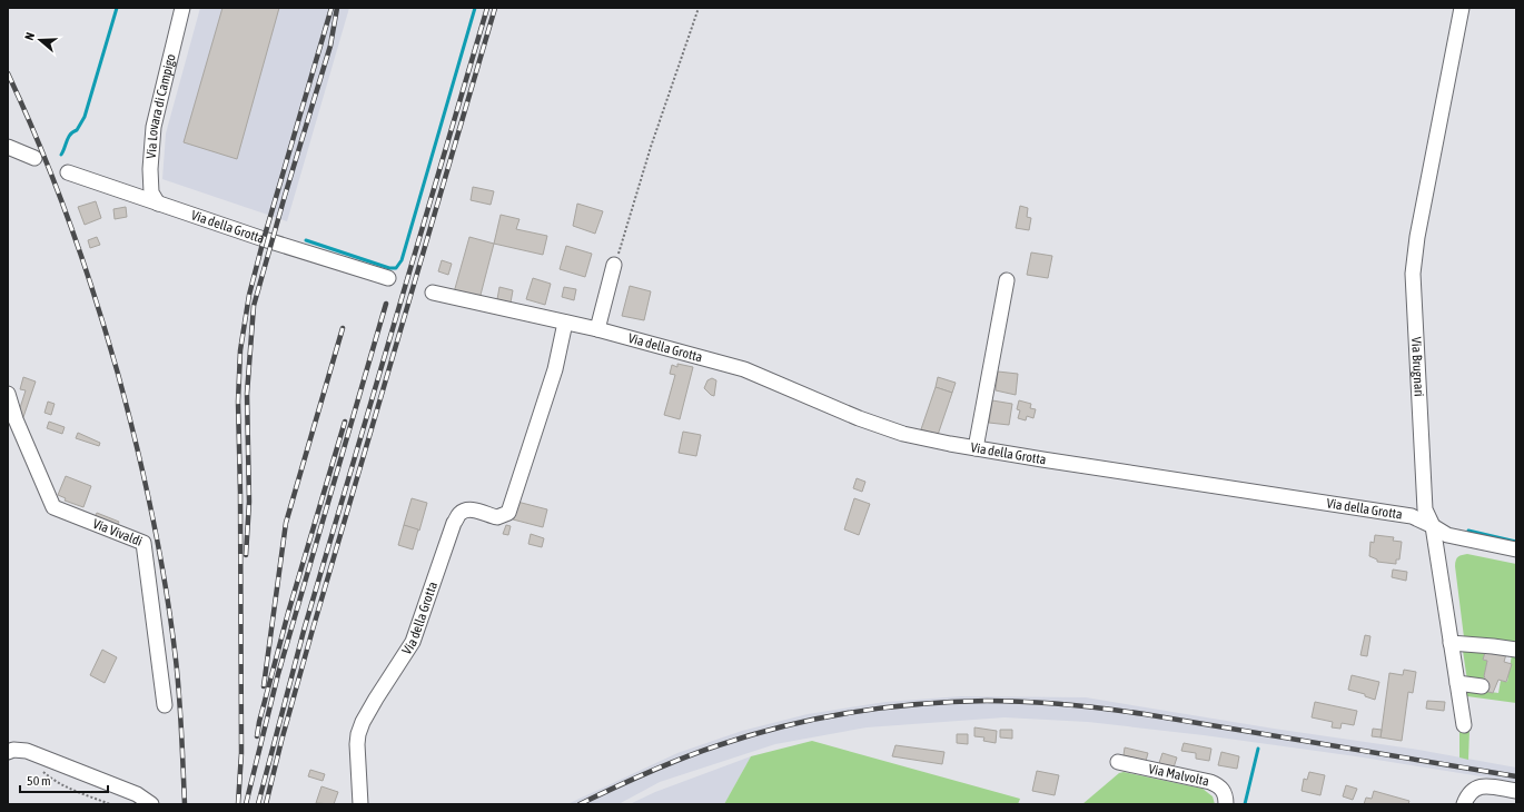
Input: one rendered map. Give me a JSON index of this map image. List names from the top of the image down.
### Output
{
  "streets": {
    "street": [
      "Via Lovara di Campigo",
      "Via della Grotta",
      "Via Brugnari",
      "Via Vivaldi",
      "Via Malvolta"
    ]
  },
  "crossings": [
    ["Via Lovara di Campigo", "Via della Grotta"],
    ["Via della Grotta", "Via Brugnari"]
  ],
  "scale_bar": "50 m",
  "north": "left"
}
